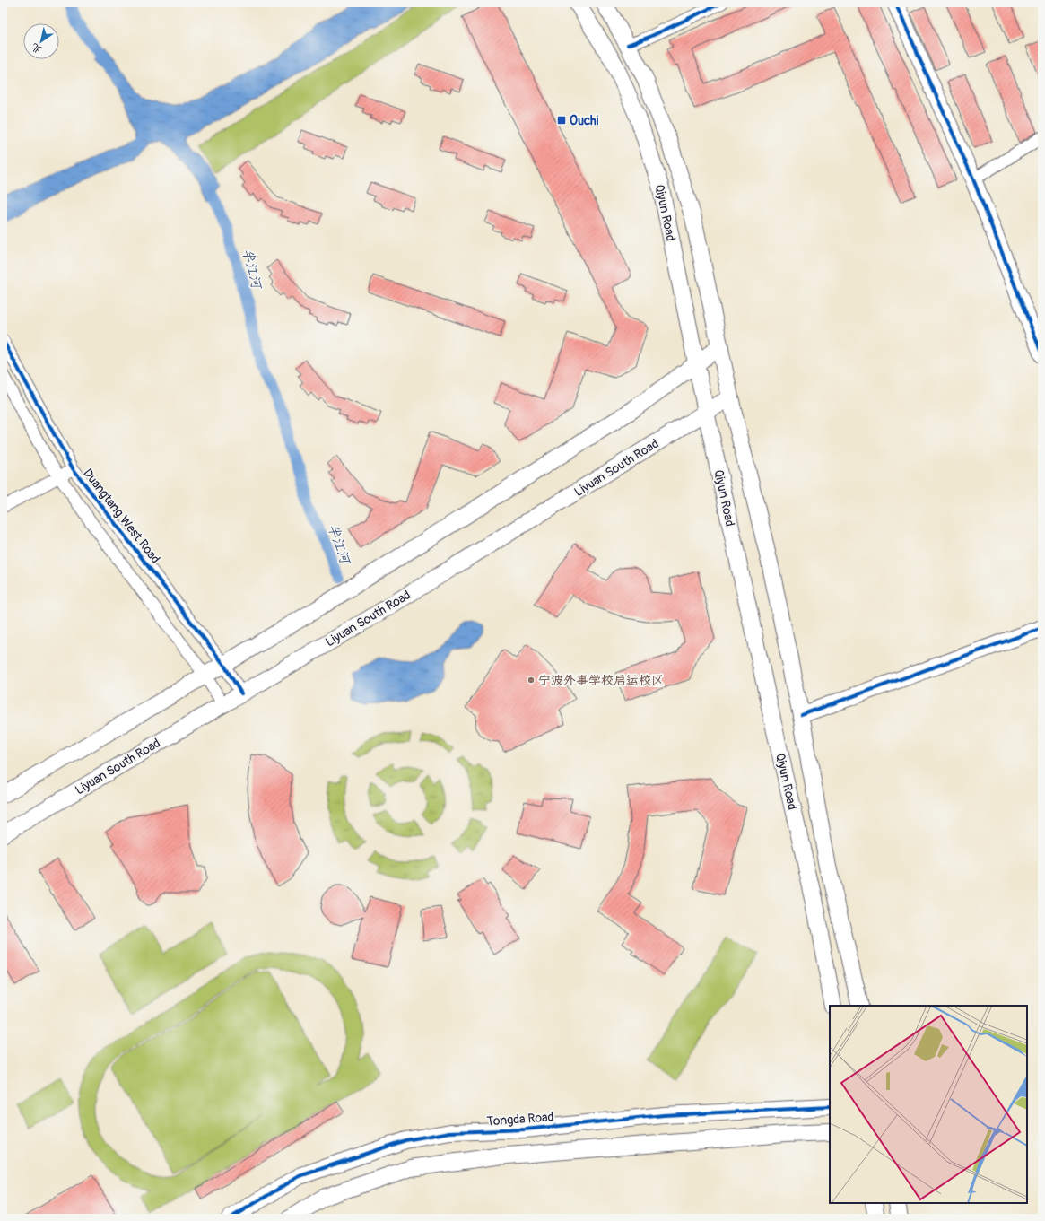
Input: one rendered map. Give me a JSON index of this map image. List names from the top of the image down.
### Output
{
  "streets": {
    "main road": ["Qiyun Road", "Liyuan South Road", "Tongda Road"],
    "street": ["Duangtang West Road"]
  },
  "crossings": [
    ["Qiyun Road", "Liyuan South Road"],
    ["Liyuan South Road", "Duangtang West Road"]
  ],
  "water": ["半江河"],
  "places": {
    "transit": ["Ouchi"],
    "other": ["宁波外事学校启运校区"]
  },
  "north": "bottom left"
}
